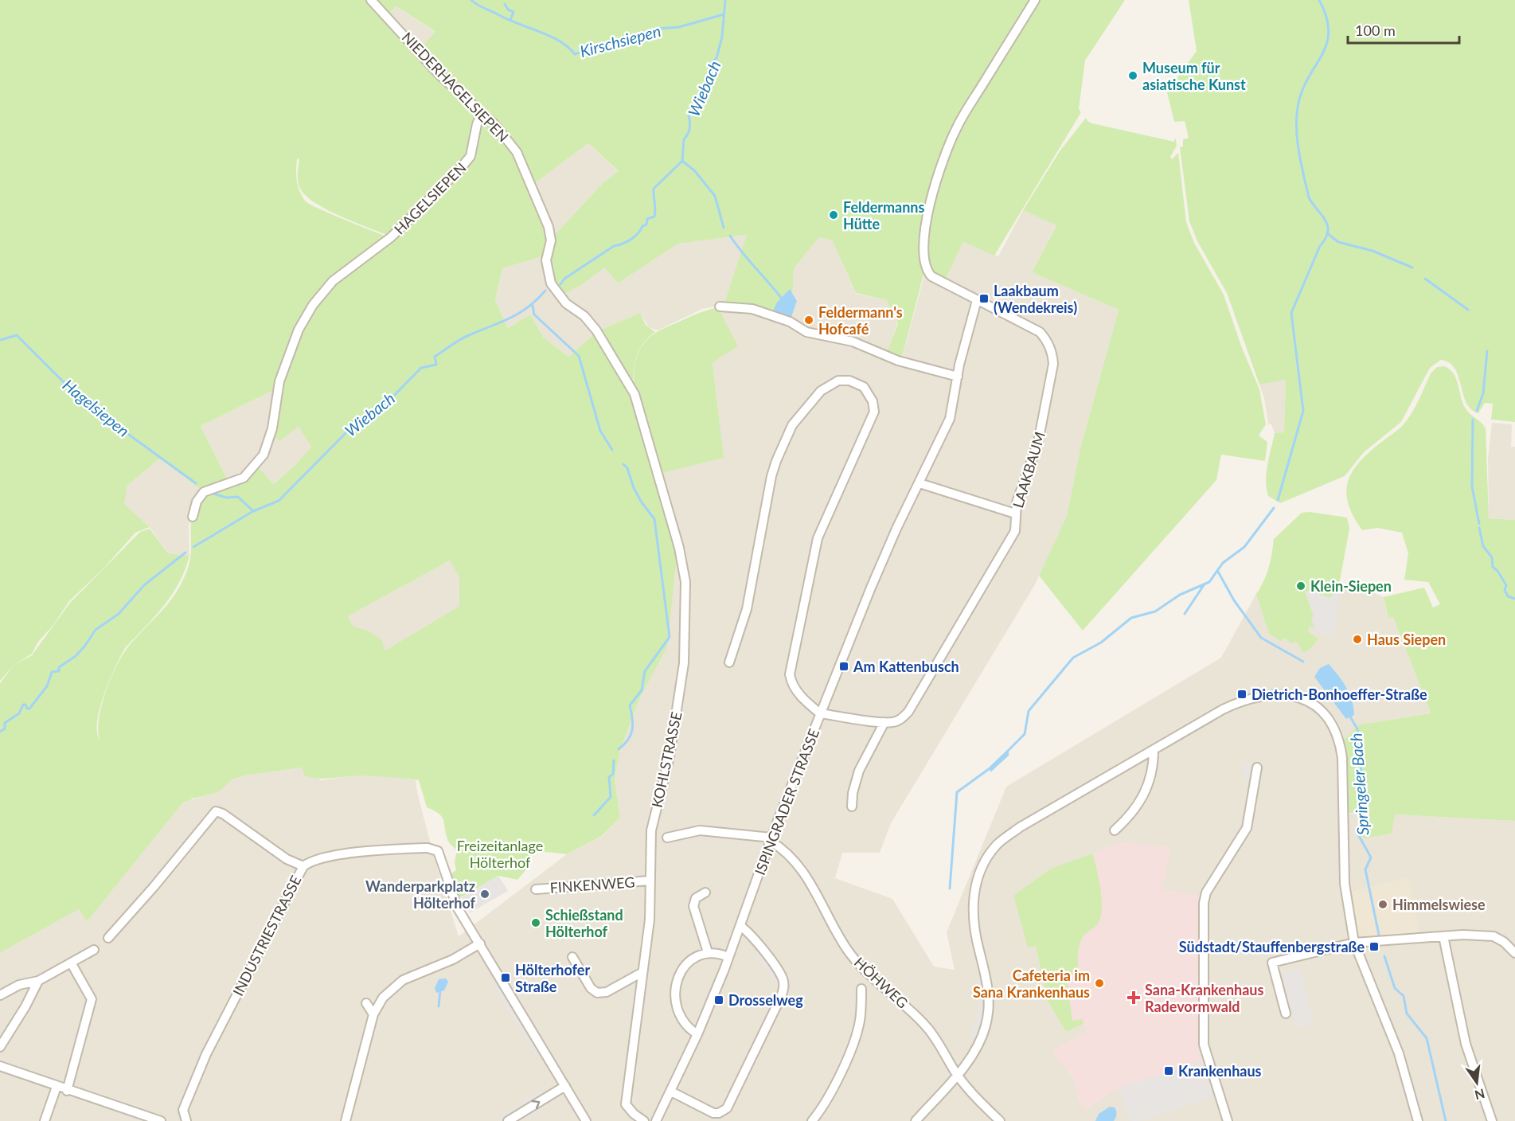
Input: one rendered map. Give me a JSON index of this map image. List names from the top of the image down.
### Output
{
  "streets": {
    "street": [
      "NIEDERHAGELSIEPEN",
      "HAGELSIEPEN",
      "LAAKBAUM",
      "KOHLSTRASSE",
      "ISPINGRADER STRASSE",
      "FINKENWEG",
      "INDUSTRIESTRASSE",
      "HÖHWEG"
    ]
  },
  "crossings": [
    ["NIEDERHAGELSIEPEN", "HAGELSIEPEN"],
    ["NIEDERHAGELSIEPEN", "KOHLSTRASSE"],
    ["LAAKBAUM", "ISPINGRADER STRASSE"],
    ["KOHLSTRASSE", "FINKENWEG"],
    ["ISPINGRADER STRASSE", "HÖHWEG"]
  ],
  "water": [
    "Kirschsiepen",
    "Wiebach",
    "Hagelsiepen",
    "Springeler Bach"
  ],
  "parks": ["Freizeitanlage Hölterhof"],
  "places": {
    "other": [
      "Museum für asiatische Kunst",
      "Feldermanns Hütte",
      "Feldermann's Hofcafé",
      "Klein-Siepen",
      "Haus Siepen",
      "Wanderparkplatz Hölterhof",
      "Himmelswiese",
      "Schießstand Hölterhof",
      "Cafeteria im Sana Krankenhaus"
    ],
    "transit": [
      "Laakbaum (Wendekreis)",
      "Am Kattenbusch",
      "Dietrich-Bonhoeffer-Straße",
      "Südstadt/Stauffenbergstraße",
      "Hölterhofer Straße",
      "Drosselweg",
      "Krankenhaus"
    ],
    "health": ["Sana-Krankenhaus Radevormwald"]
  },
  "scale_bar": "100 m",
  "north": "bottom"
}
